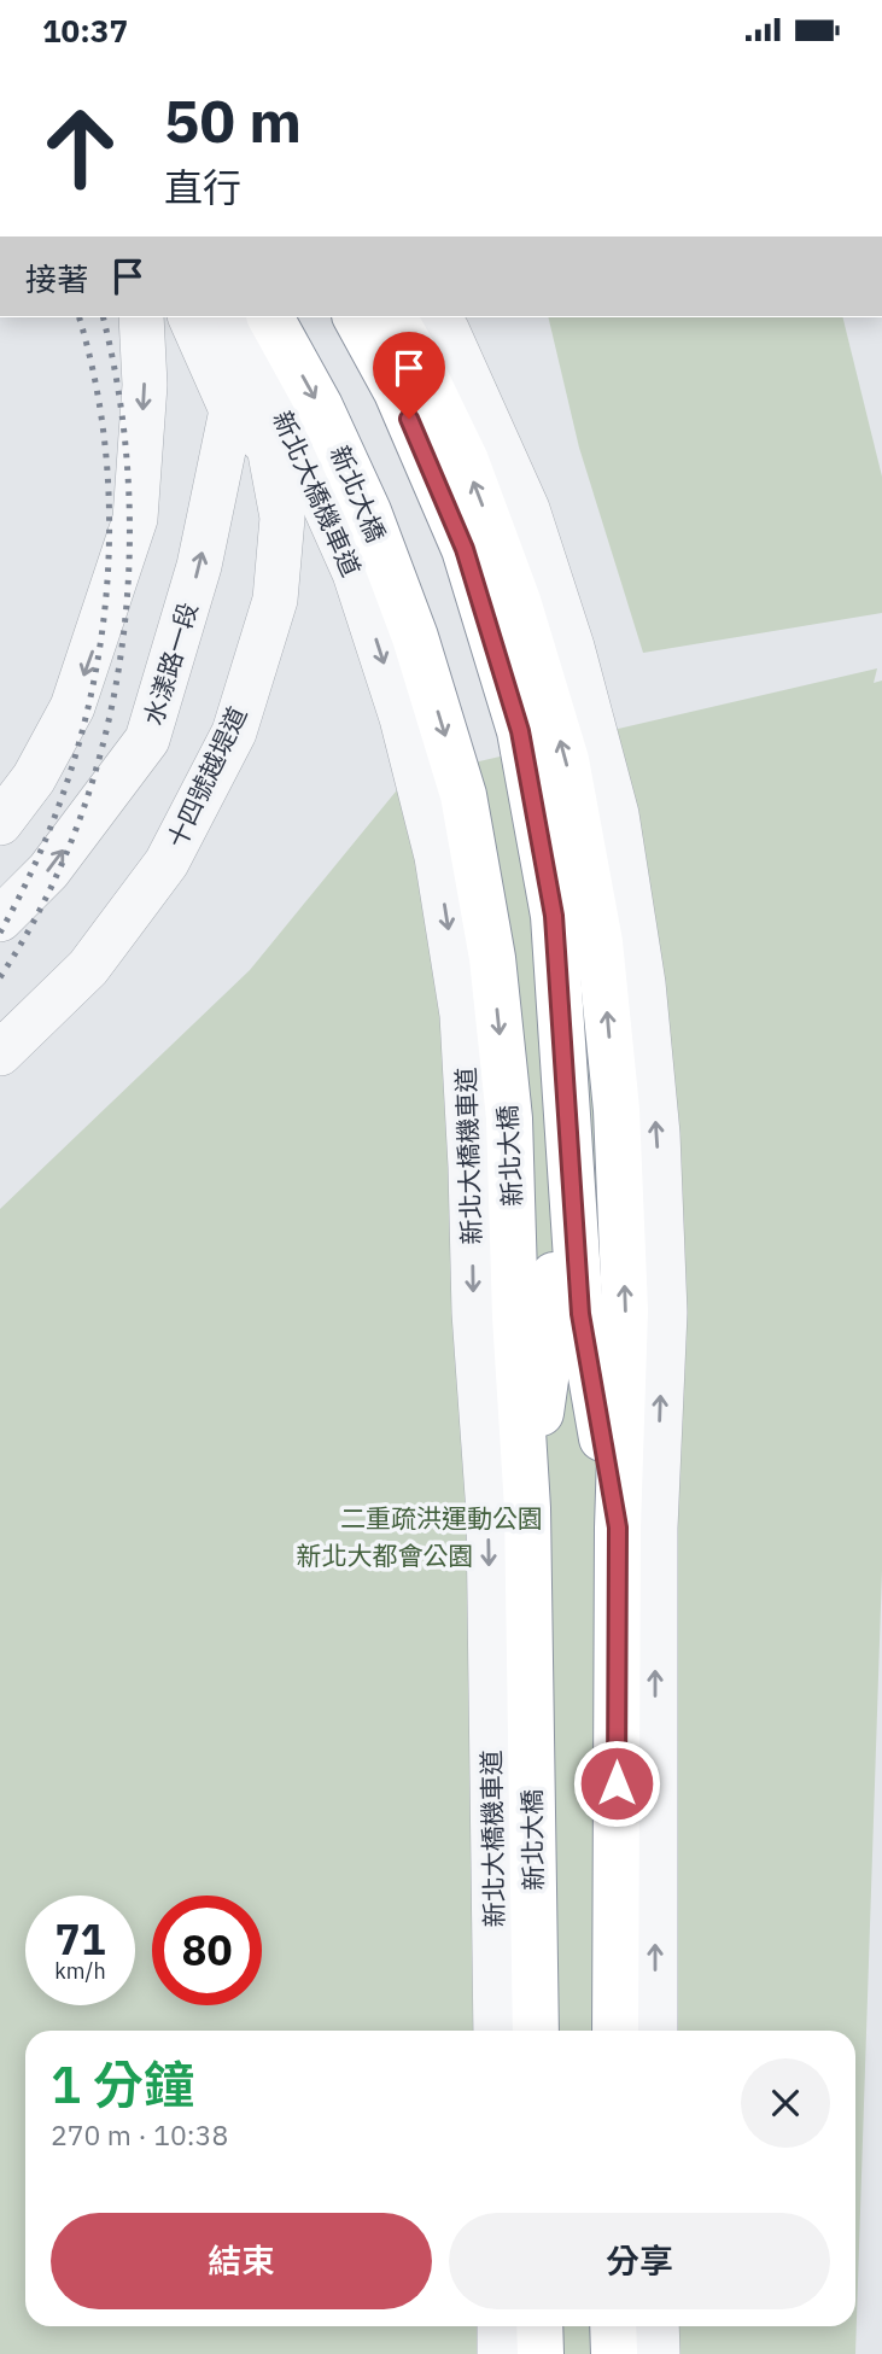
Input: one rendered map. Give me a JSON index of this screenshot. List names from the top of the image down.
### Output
{
  "streets": {
    "highway": ["新北大橋"],
    "street": ["新北大橋機車道", "水漾路一段", "十四號越堤道"]
  },
  "crossings": [
    ["水漾路一段", "十四號越堤道"]
  ],
  "parks": ["二重疏洪運動公園", "新北大都會公園"],
  "page": {
    "status": "10:37",
    "turn": ["50 m", "直行"],
    "then": "接著",
    "speed": "71 km/h",
    "limit": "80",
    "heading": ["1 分鐘", "270 m · 10:38"],
    "buttons": ["結束", "分享"]
  }
}
